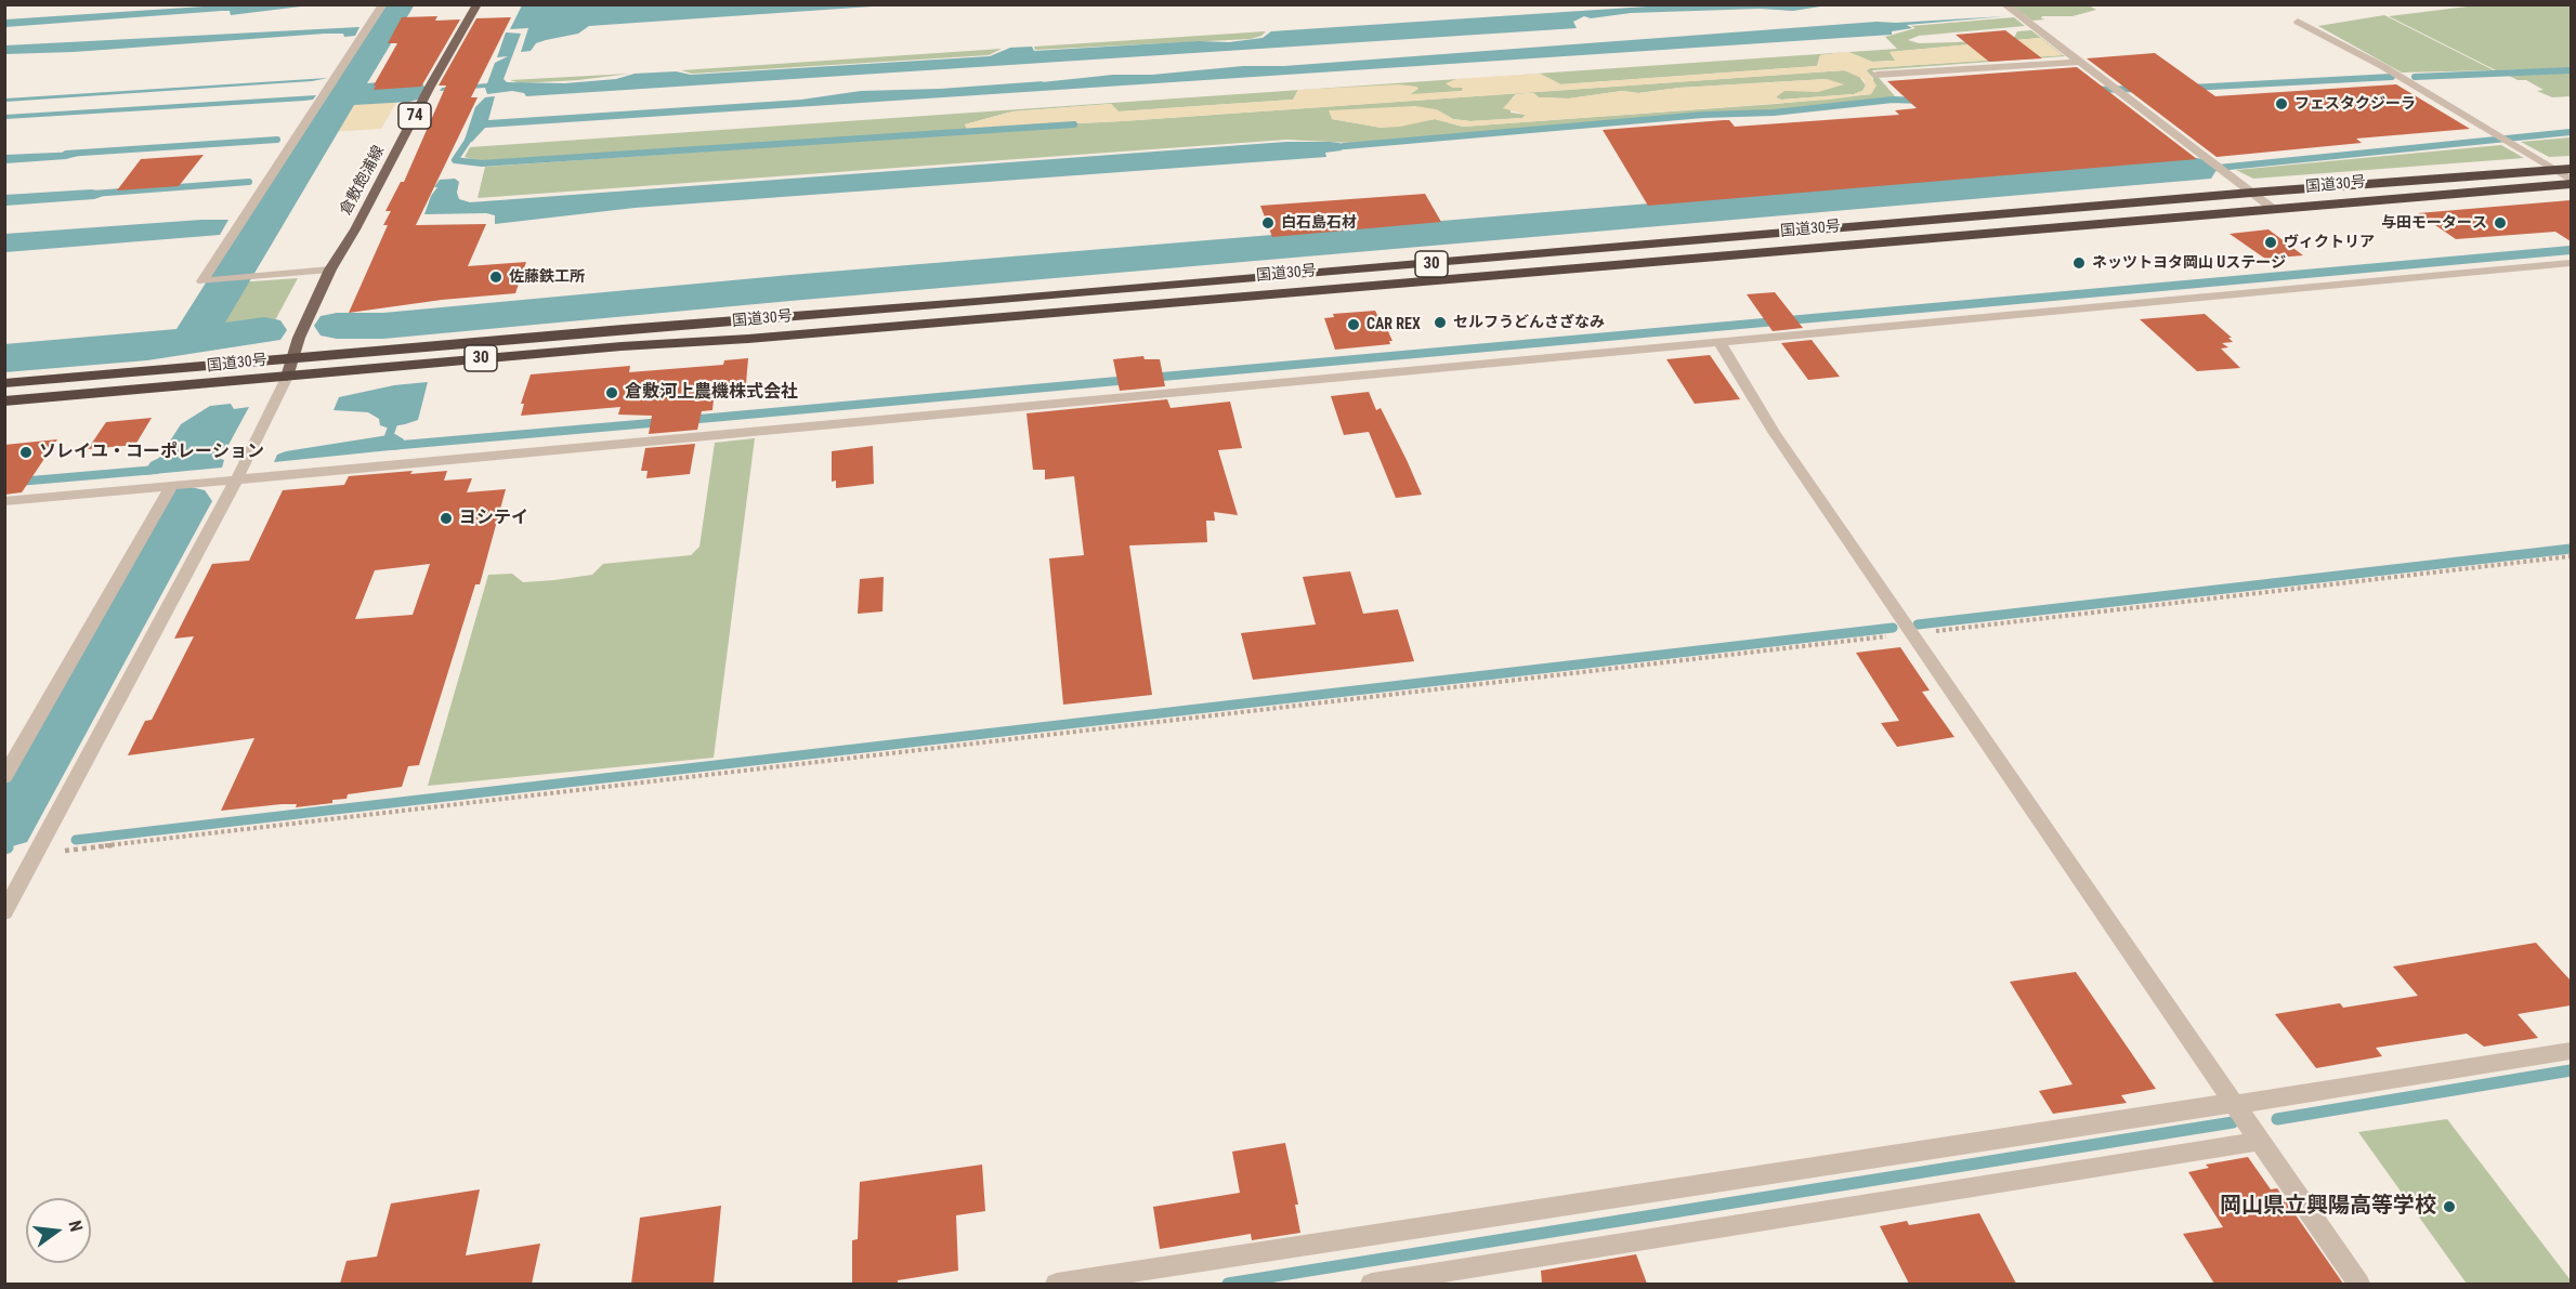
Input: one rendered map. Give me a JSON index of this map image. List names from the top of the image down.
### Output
{
  "streets": {
    "highway": ["国道30号", "30"],
    "main road": ["74", "倉敷飽浦線"]
  },
  "crossings": [
    ["倉敷飽浦線", "国道30号"]
  ],
  "places": [
    "フェスタクジーラ",
    "白石島石材",
    "与田モータース",
    "ヴィクトリア",
    "ネッツトヨタ岡山 Uステージ",
    "佐藤鉄工所",
    "セルフうどんさざなみ",
    "CAR REX",
    "倉敷河上農機株式会社",
    "ソレイユ・コーポレーション",
    "ヨシテイ",
    "岡山県立興陽高等学校"
  ],
  "north": "right"
}
